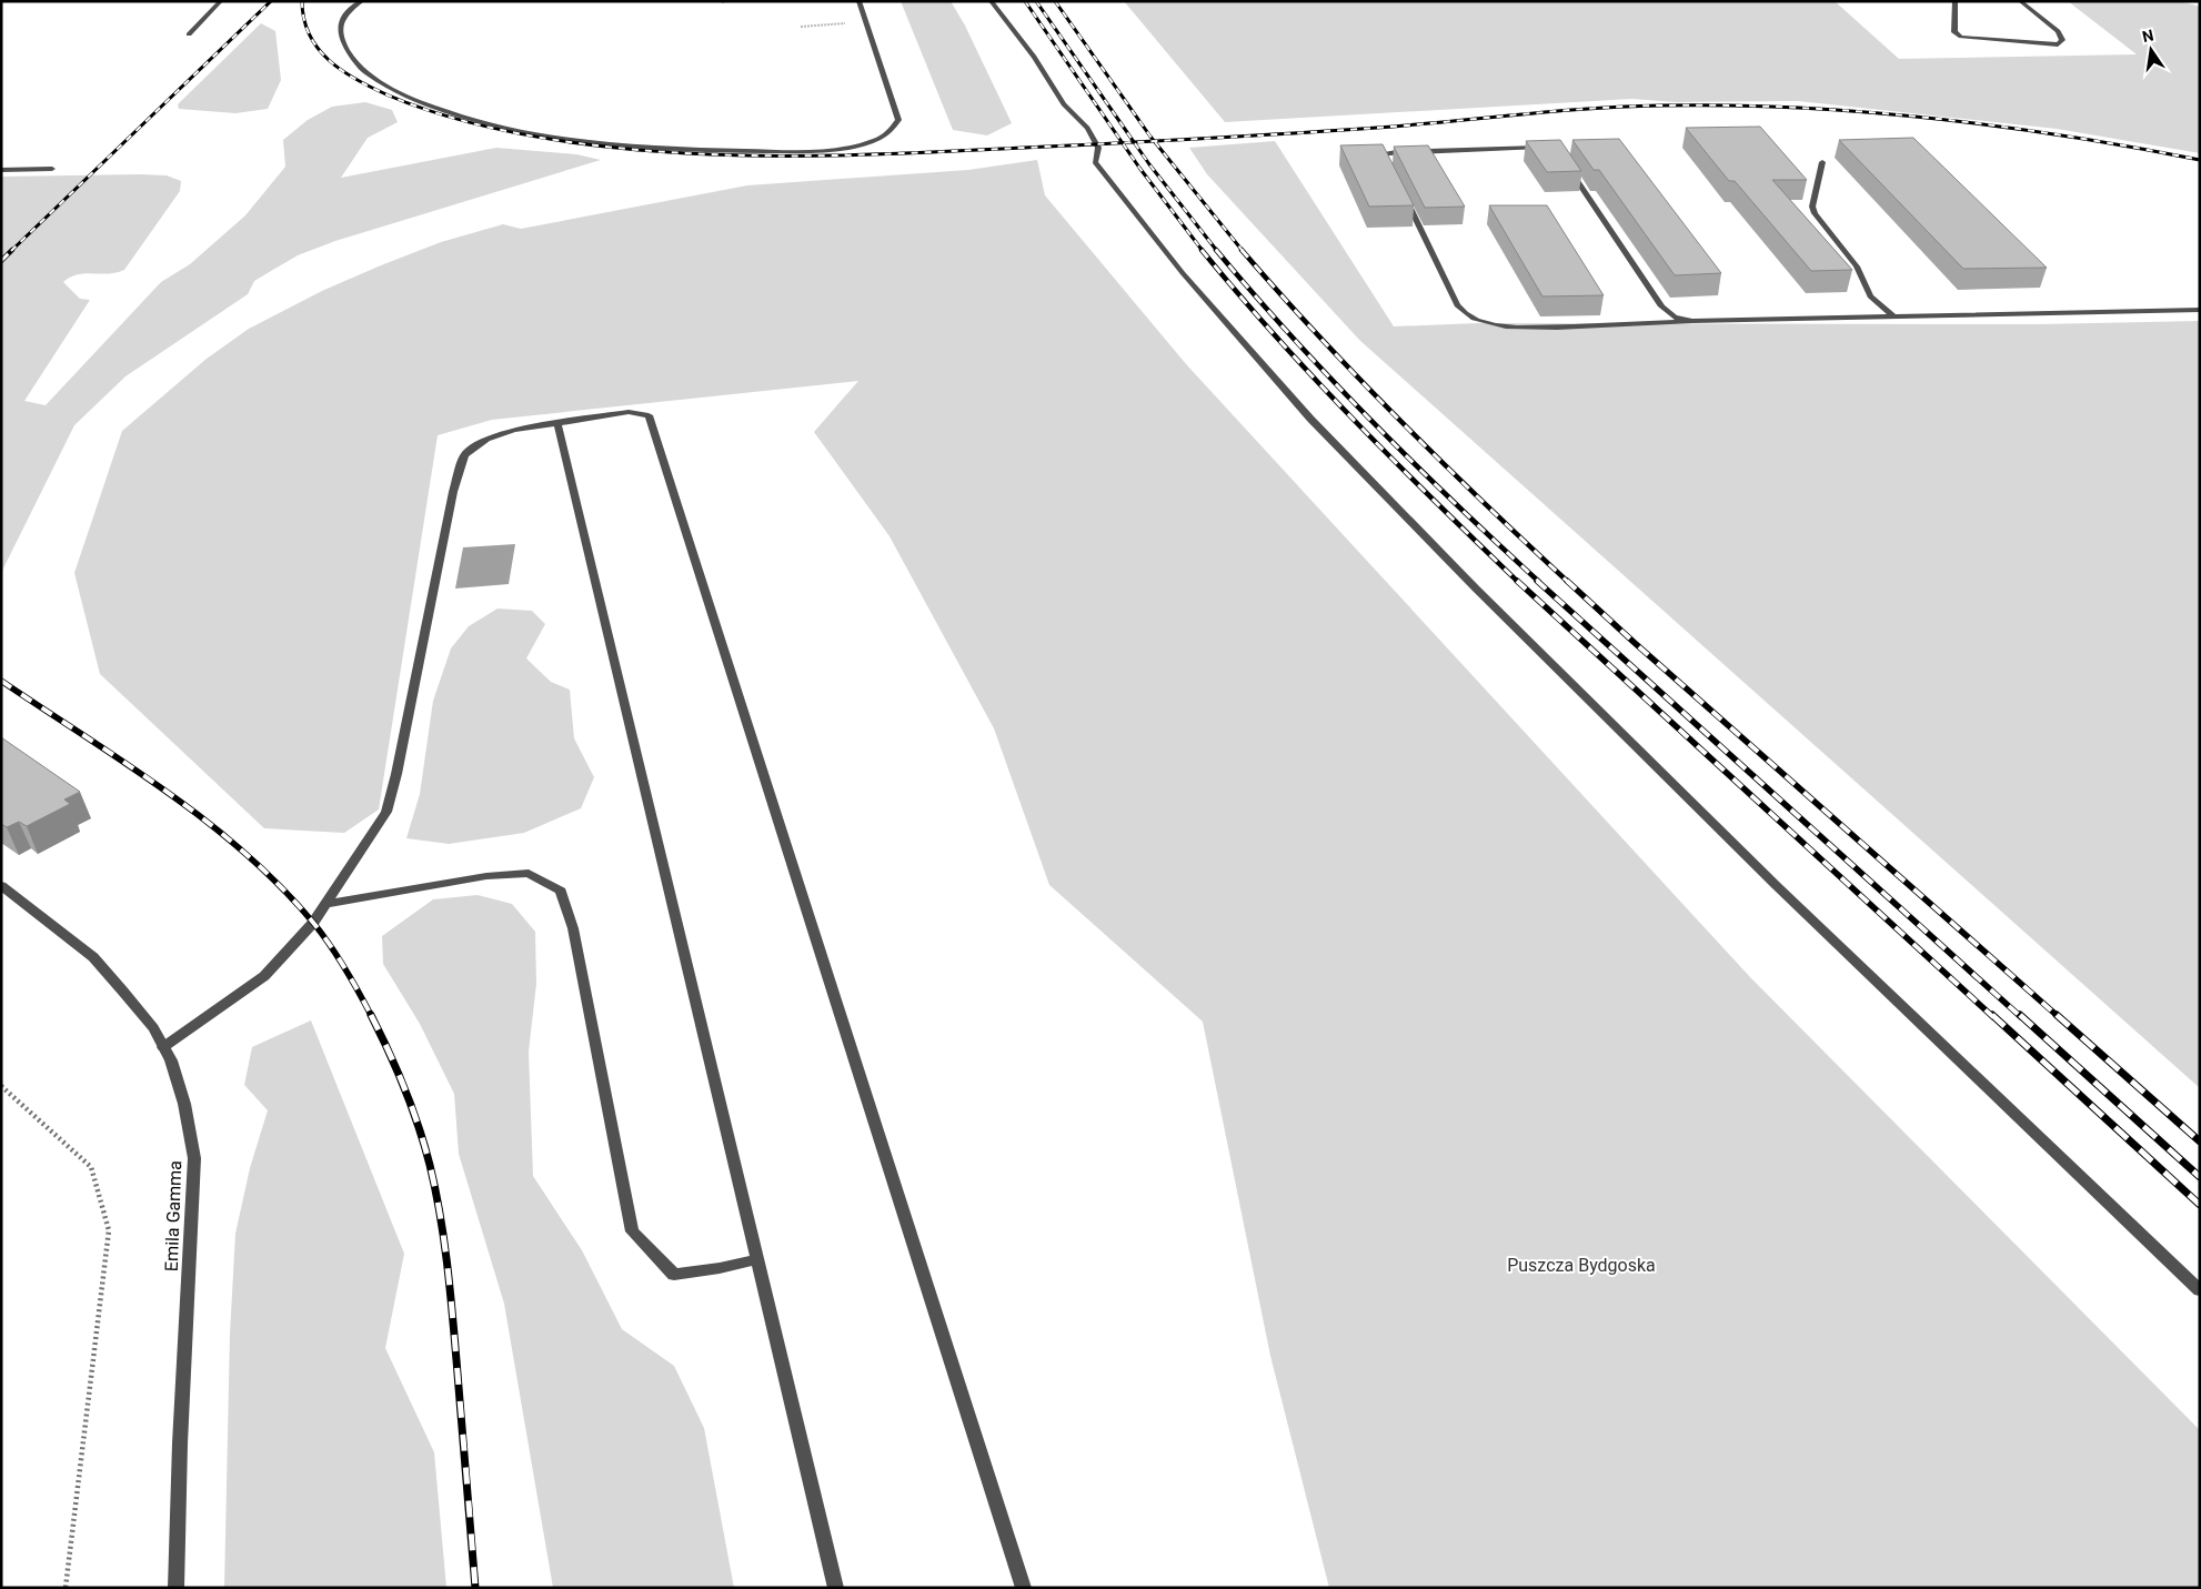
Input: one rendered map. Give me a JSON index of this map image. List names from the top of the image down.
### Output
{
  "streets": {
    "street": ["Emila Gamma"]
  },
  "parks": ["Puszcza Bydgoska"],
  "north": "top"
}
